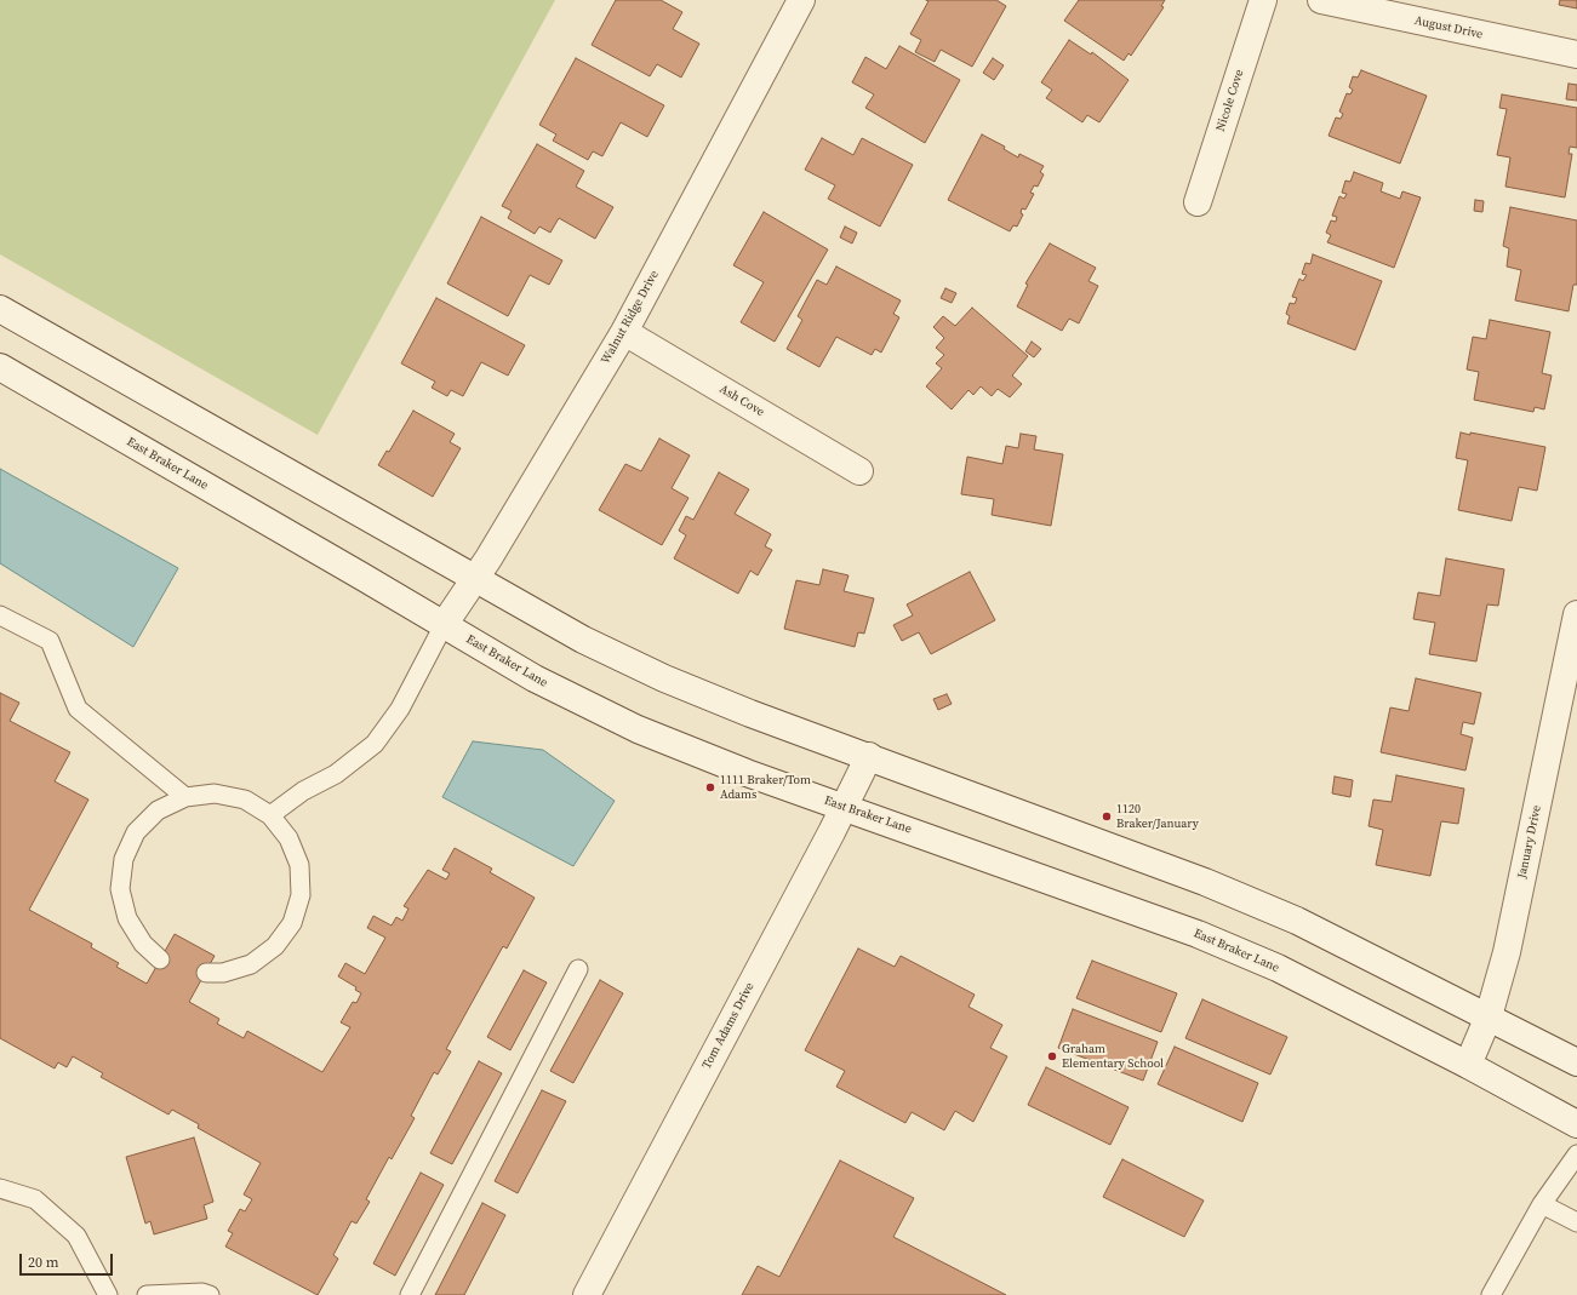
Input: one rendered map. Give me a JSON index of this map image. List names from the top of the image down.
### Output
{
  "streets": {
    "main road": [
      "August Drive",
      "Nicole Cove",
      "Walnut Ridge Drive",
      "Ash Cove",
      "East Braker Lane",
      "January Drive",
      "Tom Adams Drive"
    ]
  },
  "crossings": [
    ["Walnut Ridge Drive", "Ash Cove"],
    ["Walnut Ridge Drive", "East Braker Lane"],
    ["East Braker Lane", "January Drive"],
    ["East Braker Lane", "Tom Adams Drive"]
  ],
  "places": ["1111 Braker/Tom Adams", "1120 Braker/January", "Graham Elementary School"],
  "scale_bar": "20 m"
}
